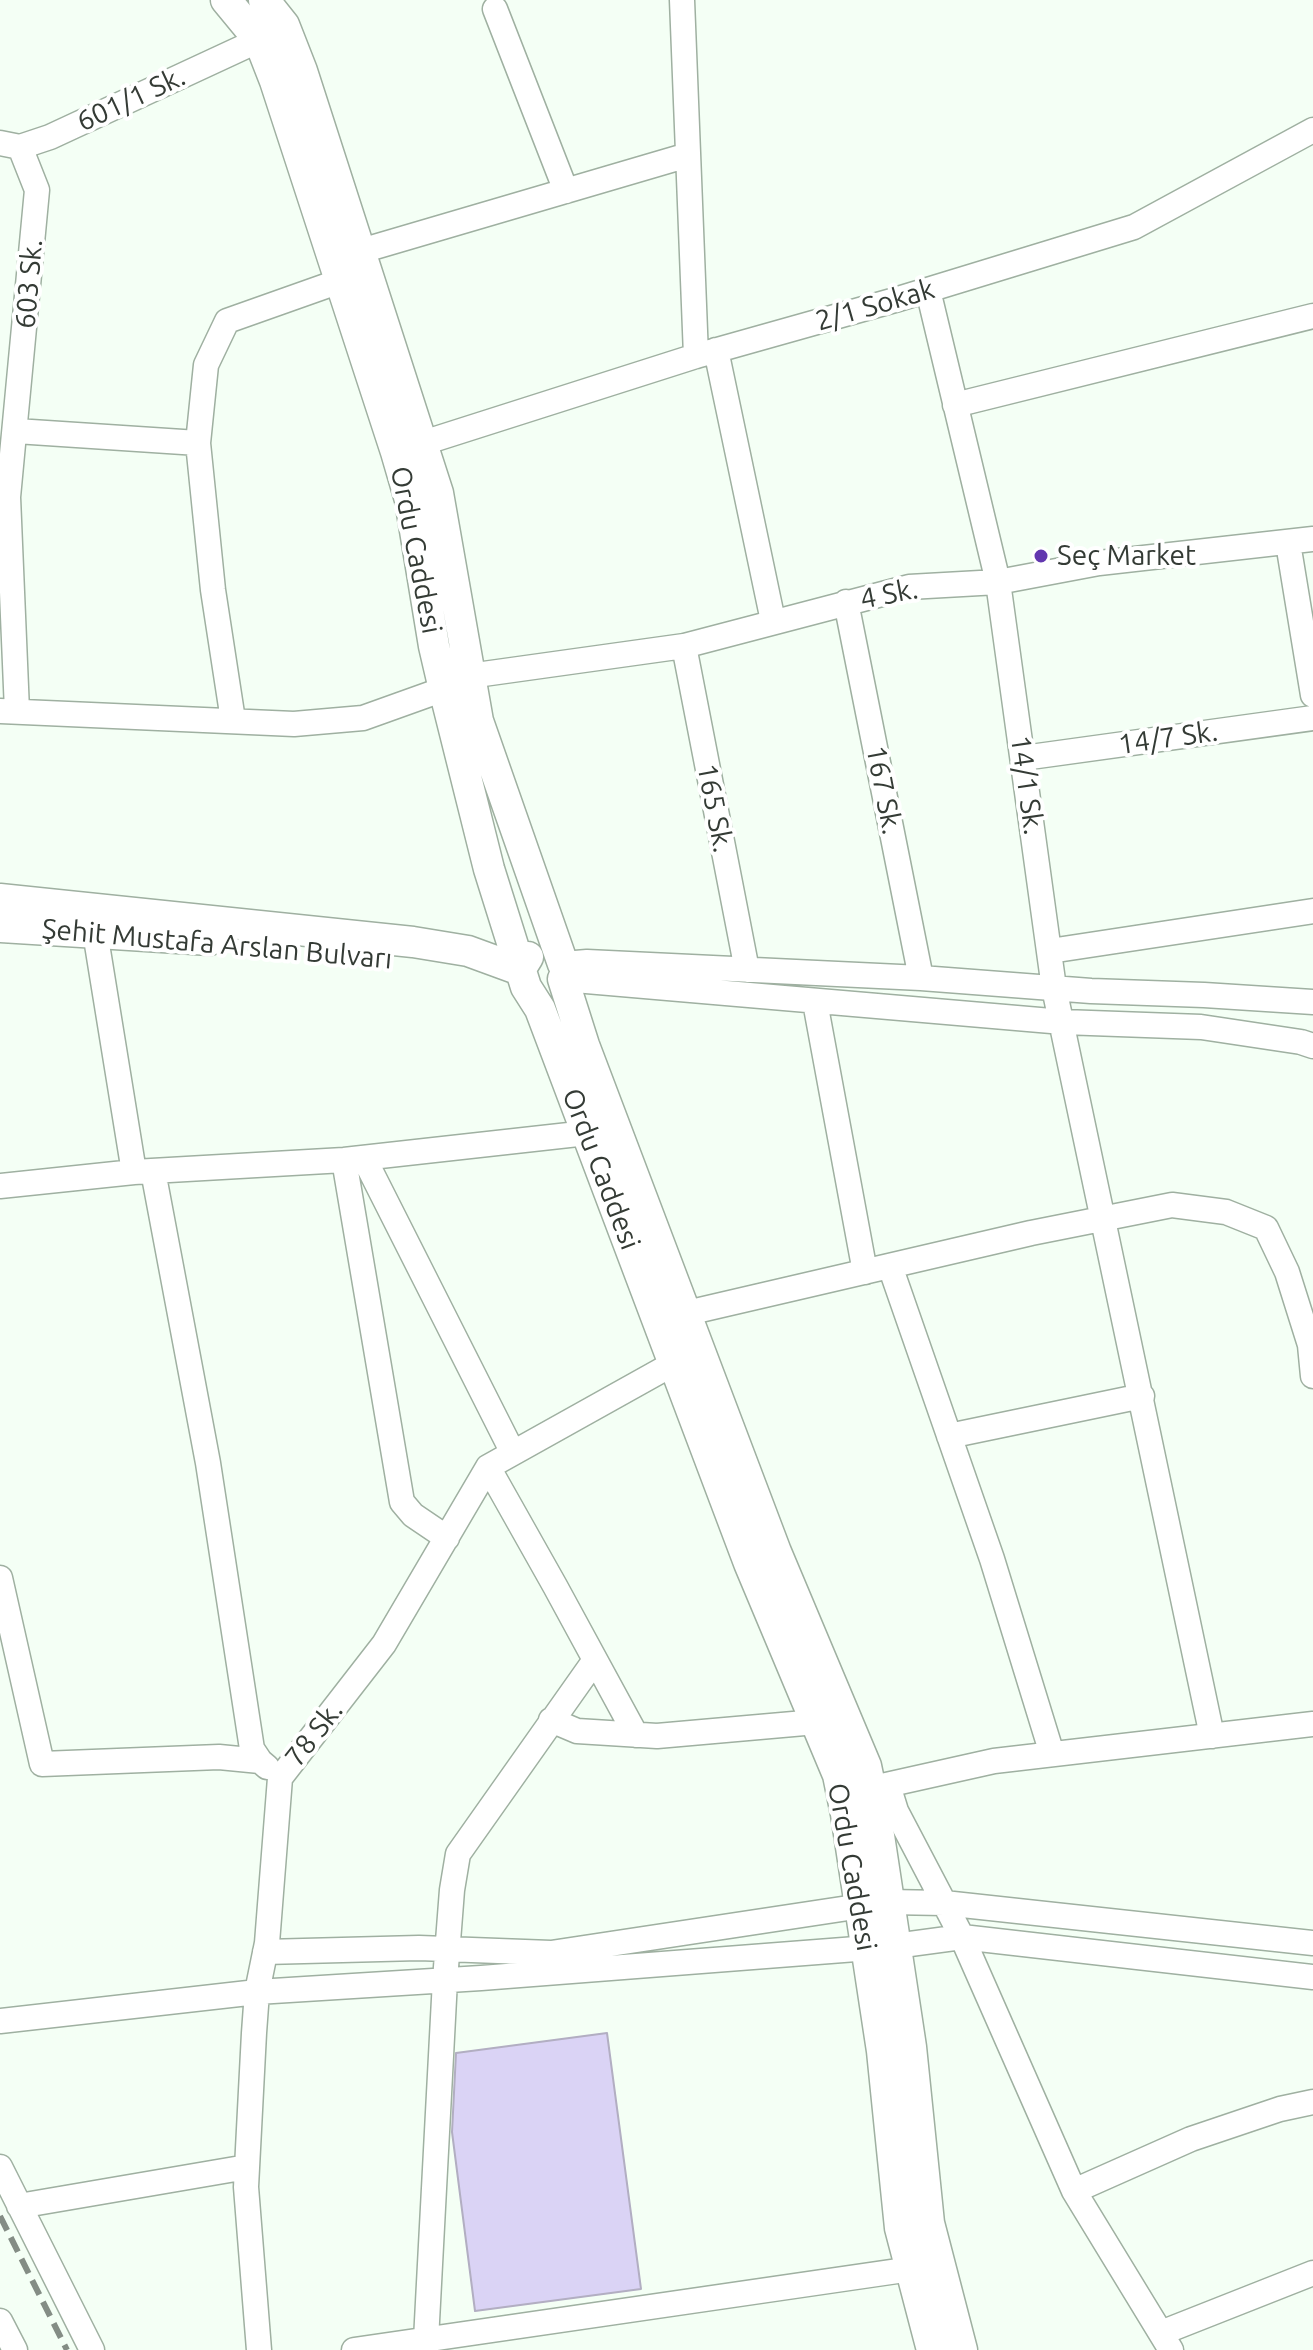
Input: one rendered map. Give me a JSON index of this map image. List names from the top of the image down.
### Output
{
  "streets": {
    "main road": ["Ordu Caddesi", "Şehit Mustafa Arslan Bulvarı"],
    "street": [
      "601/1 Sk.",
      "603 Sk.",
      "2/1 Sokak",
      "4 Sk.",
      "14/7 Sk.",
      "14/1 Sk.",
      "167 Sk.",
      "165 Sk.",
      "78 Sk."
    ]
  },
  "crossings": [
    ["601/1 Sk.", "603 Sk."],
    ["601/1 Sk.", "Ordu Caddesi"],
    ["603 Sk.", "4 Sk."],
    ["2/1 Sokak", "Ordu Caddesi"],
    ["2/1 Sokak", "14/1 Sk."],
    ["Ordu Caddesi", "4 Sk."],
    ["Ordu Caddesi", "Şehit Mustafa Arslan Bulvarı"],
    ["4 Sk.", "14/1 Sk."],
    ["4 Sk.", "167 Sk."],
    ["4 Sk.", "165 Sk."],
    ["14/7 Sk.", "14/1 Sk."]
  ],
  "places": ["Seç Market"]
}
